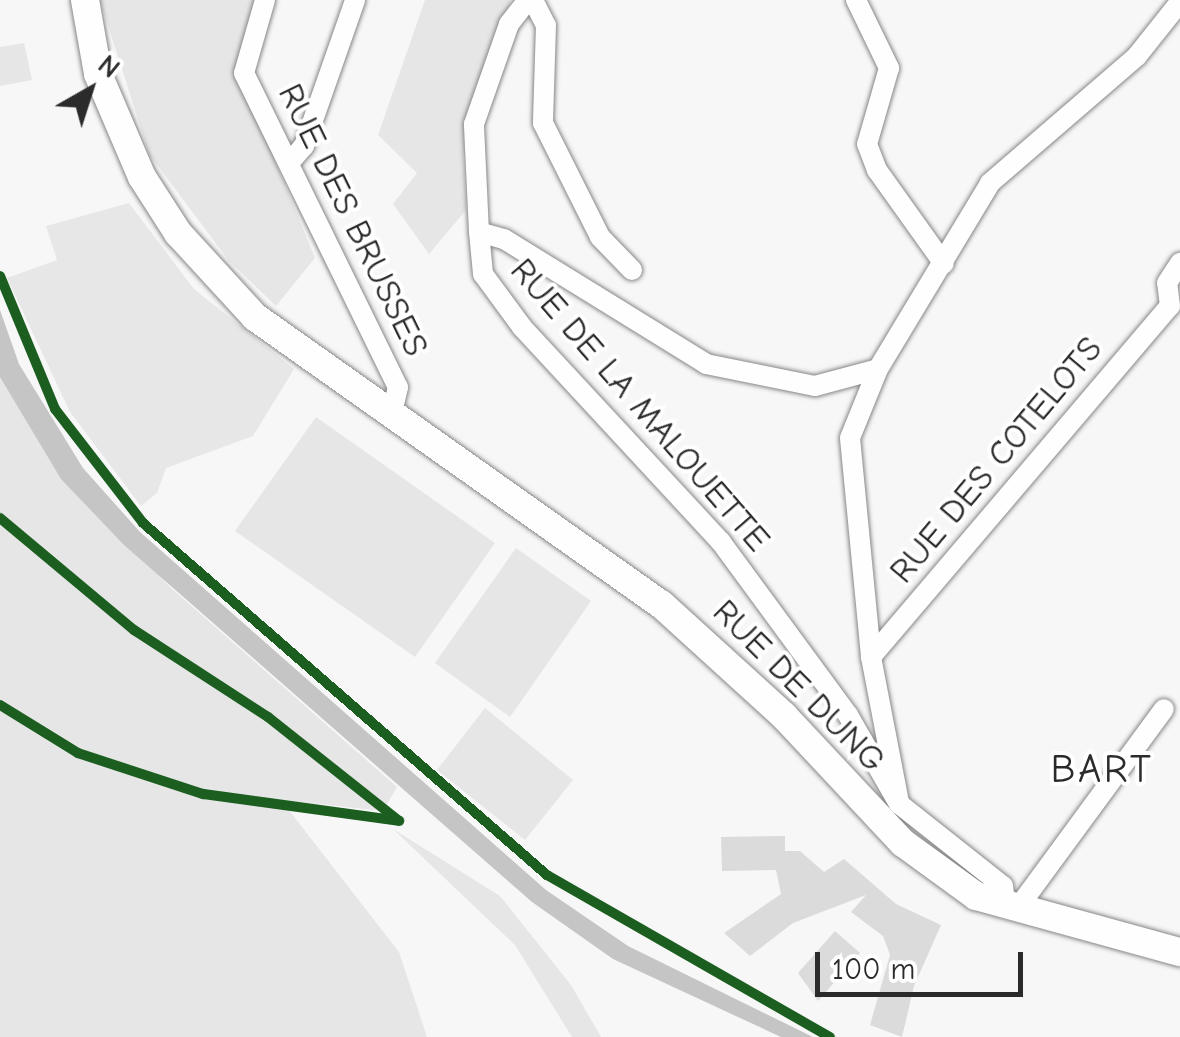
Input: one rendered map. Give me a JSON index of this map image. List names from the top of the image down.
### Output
{
  "streets": {
    "main road": ["RUE DE DUNG"],
    "street": ["RUE DES BRUSSES", "RUE DE LA MALOUETTE", "RUE DES COTELOTS"]
  },
  "crossings": [
    ["RUE DES BRUSSES", "RUE DE DUNG"],
    ["RUE DE LA MALOUETTE", "RUE DE DUNG"]
  ],
  "districts": ["BART"],
  "scale_bar": "100 m",
  "north": "top right"
}
